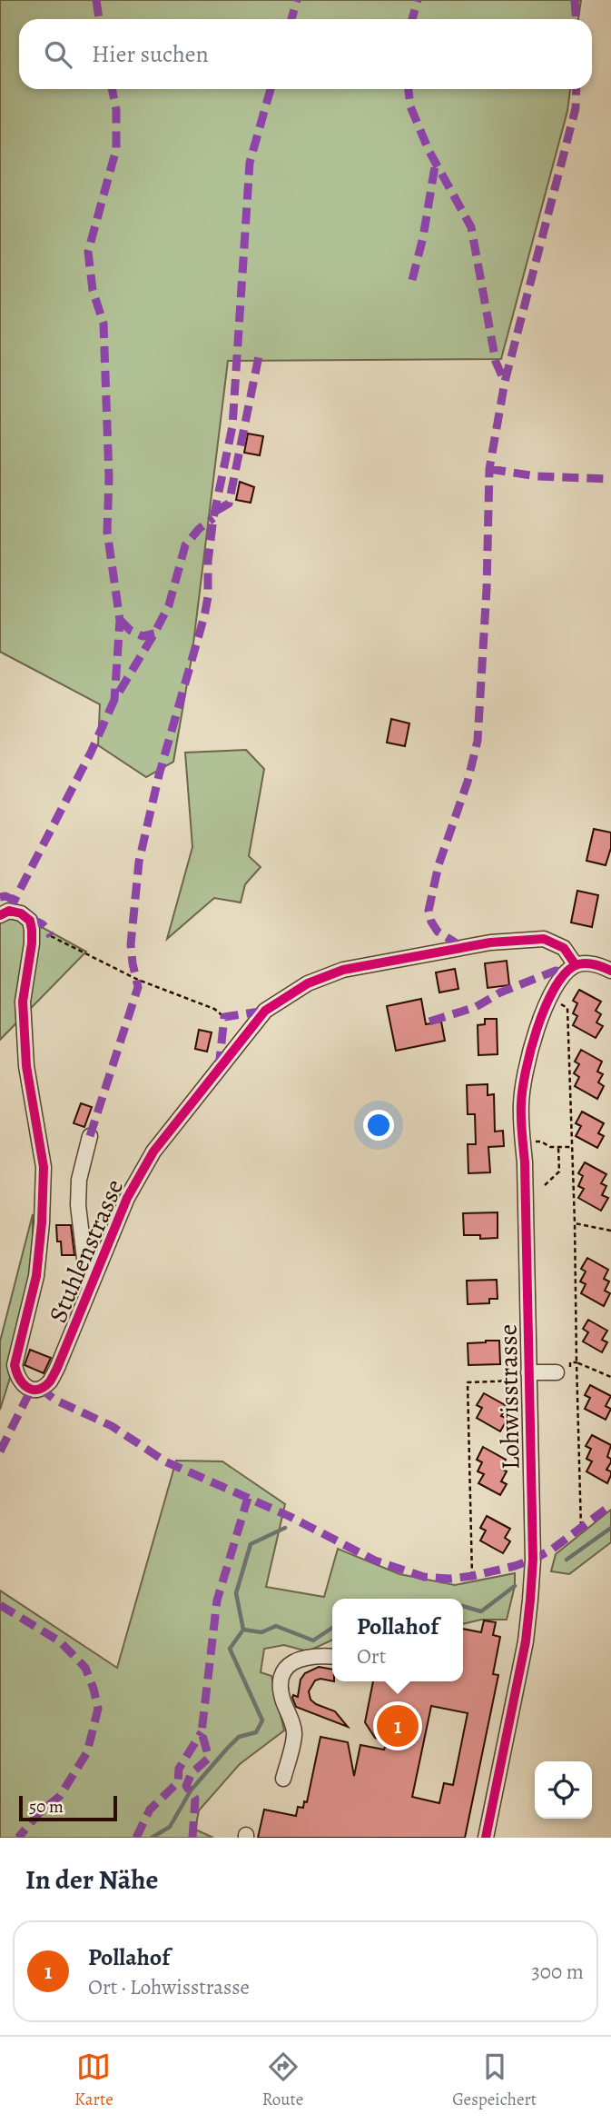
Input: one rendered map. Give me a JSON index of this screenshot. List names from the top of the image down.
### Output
{
  "streets": {
    "street": ["Stuhlenstrasse", "Lohwisstrasse"]
  },
  "crossings": [
    ["Stuhlenstrasse", "Lohwisstrasse"]
  ],
  "scale_bar": "50 m",
  "page": {
    "search": "Hier suchen",
    "popup": ["Pollahof", "Ort"],
    "pins": "1",
    "scale": "50 m",
    "heading": "In der Nähe",
    "list": [
      {
        "mark": "1",
        "name": "Pollahof",
        "note": "Ort · Lohwisstrasse",
        "value": "300 m"
      }
    ],
    "nav": ["Karte", "Route", "Gespeichert"]
  }
}
